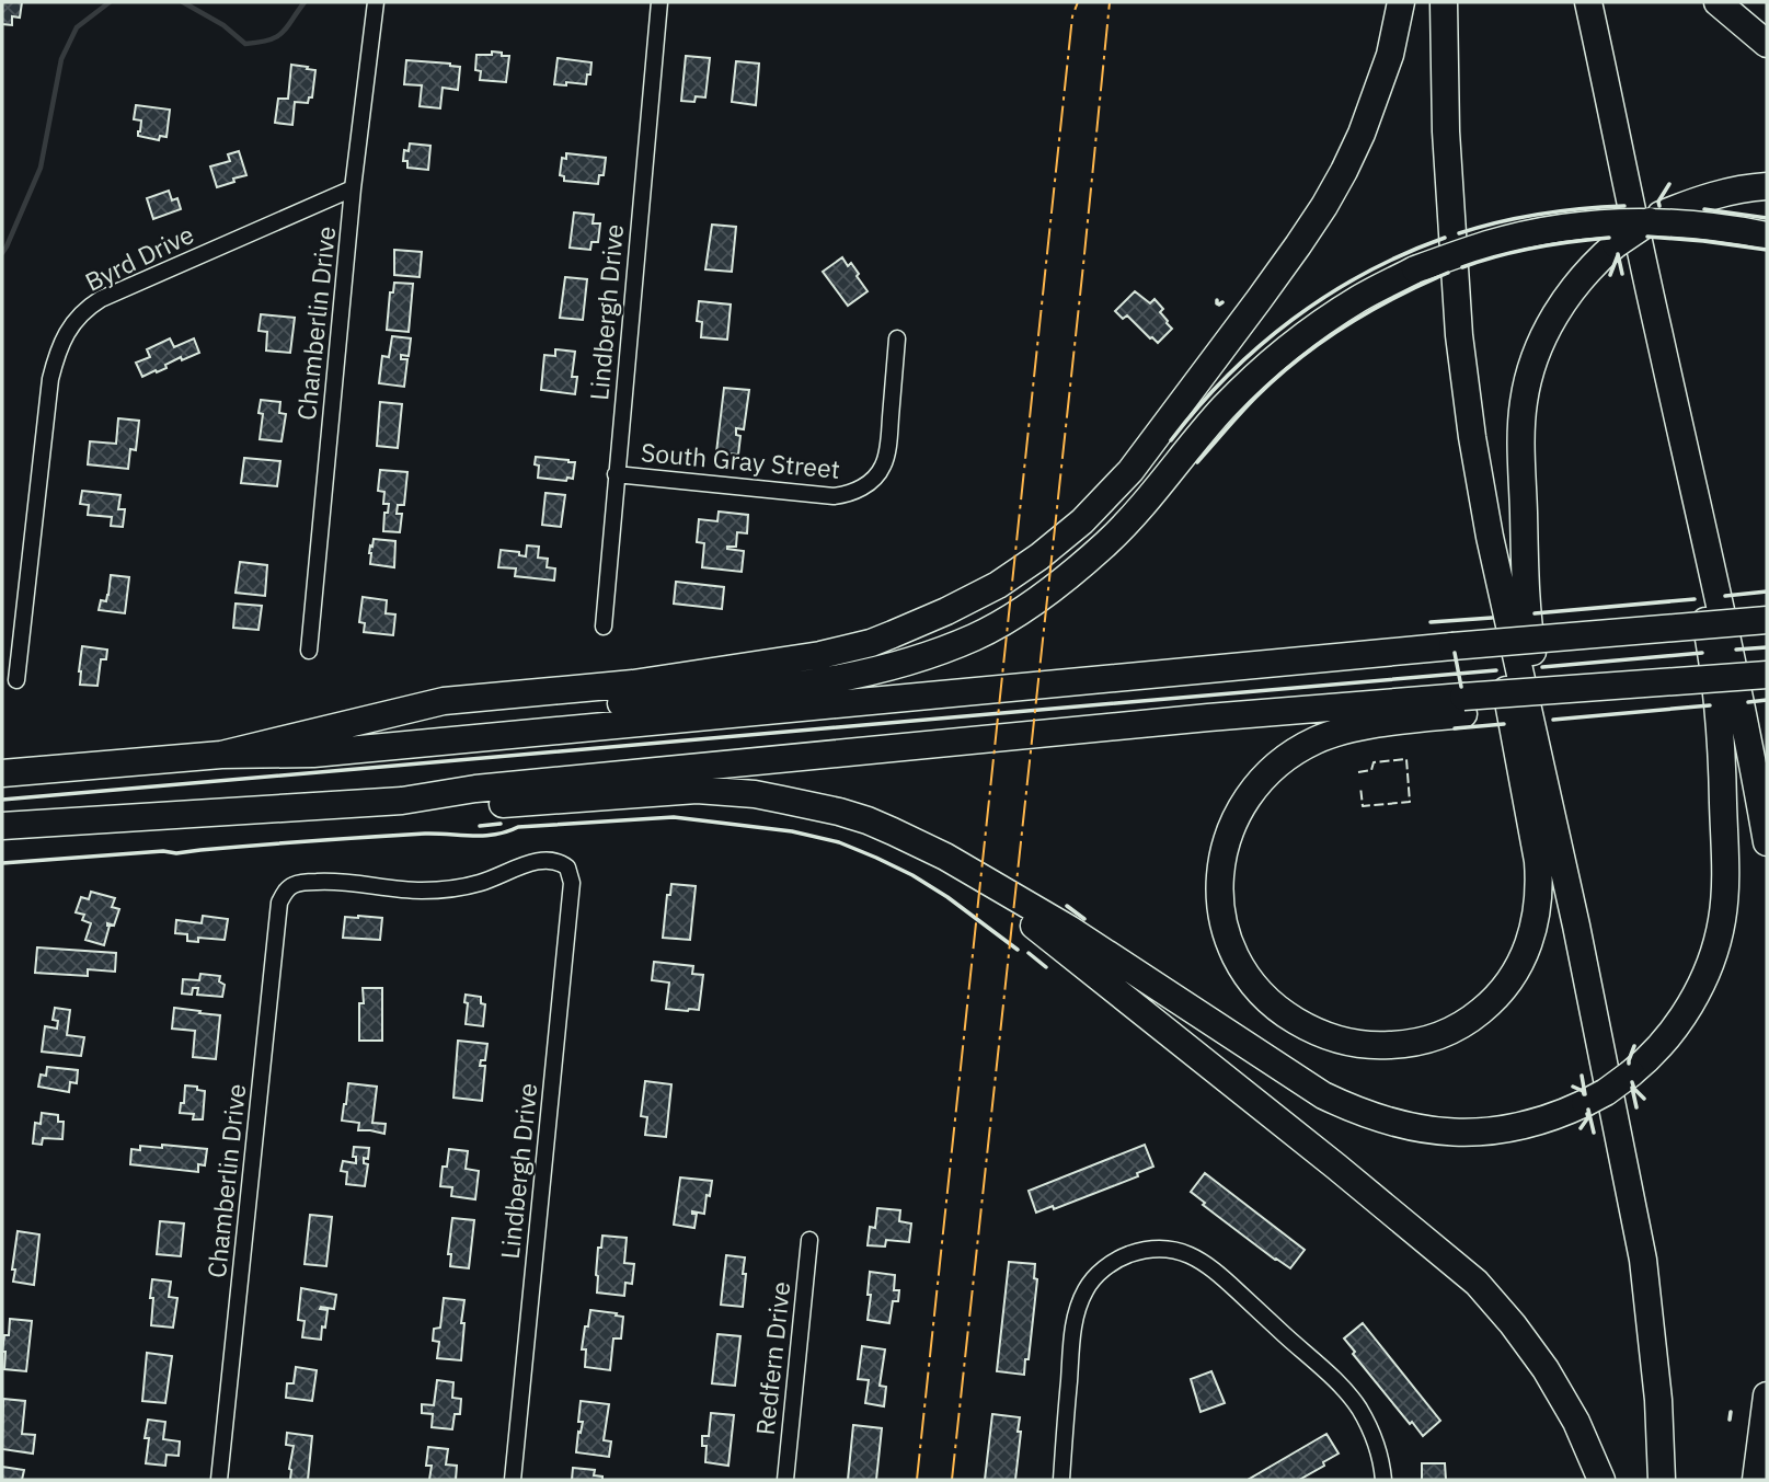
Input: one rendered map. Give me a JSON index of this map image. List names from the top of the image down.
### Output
{
  "streets": {
    "street": [
      "Byrd Drive",
      "Lindbergh Drive",
      "Chamberlin Drive",
      "South Gray Street",
      "Redfern Drive"
    ]
  },
  "crossings": [
    ["Byrd Drive", "Chamberlin Drive"],
    ["Lindbergh Drive", "Chamberlin Drive"],
    ["Lindbergh Drive", "South Gray Street"]
  ]
}
